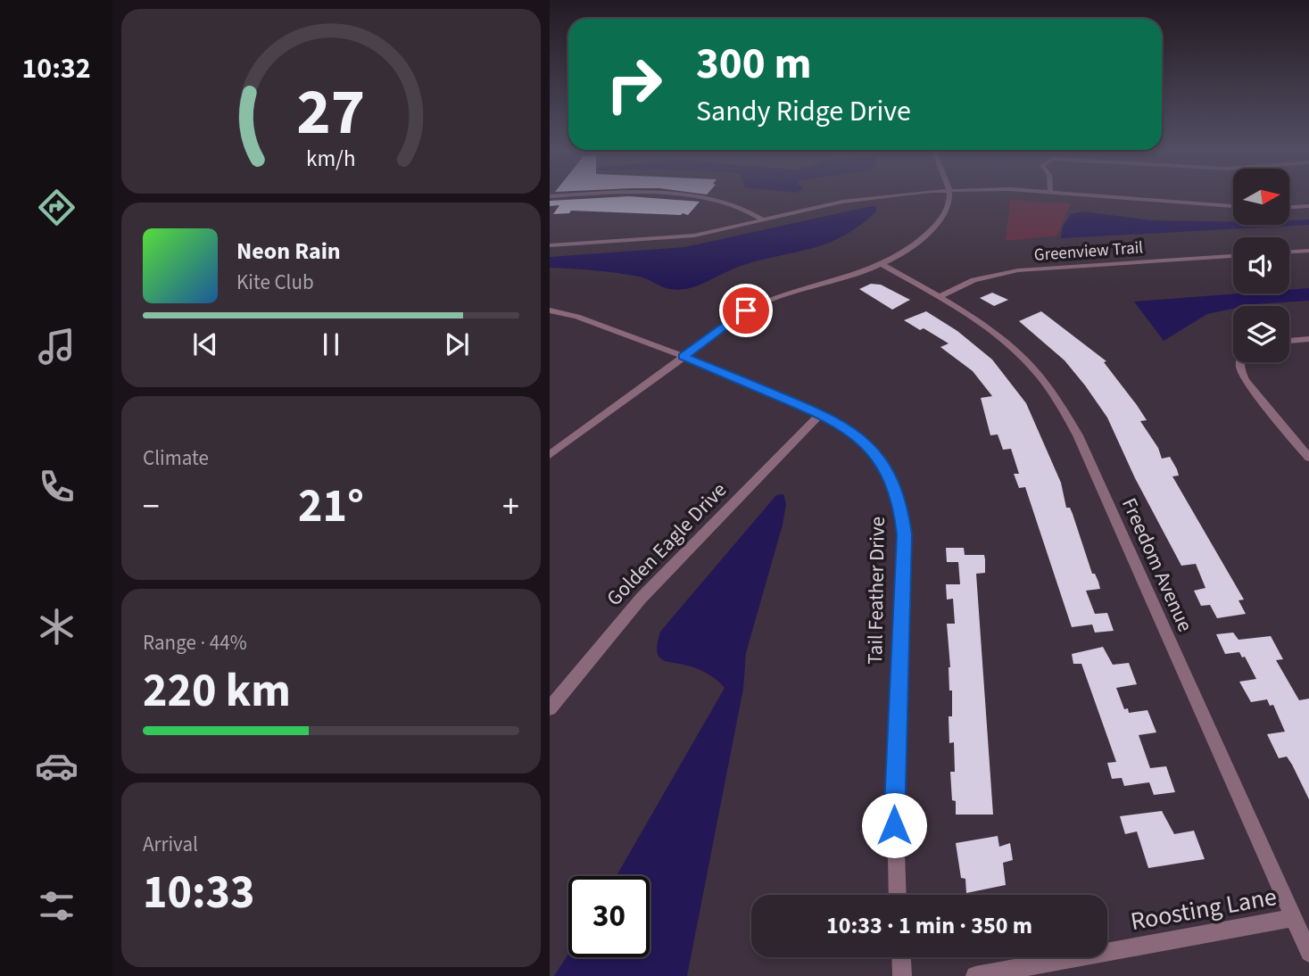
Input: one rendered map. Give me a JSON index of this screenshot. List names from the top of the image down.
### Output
{
  "streets": {
    "street": [
      "Greenview Trail",
      "Golden Eagle Drive",
      "Freedom Avenue",
      "Tail Feather Drive",
      "Roosting Lane"
    ]
  },
  "crossings": [
    ["Greenview Trail", "Freedom Avenue"],
    ["Golden Eagle Drive", "Tail Feather Drive"],
    ["Freedom Avenue", "Roosting Lane"]
  ],
  "north": "right",
  "page": {
    "tabs": "10:32",
    "turn": ["300 m", "Sandy Ridge Drive"],
    "song": ["Neon Rain", "Kite Club"],
    "tile": [
      "Climate",
      ["Range · 44%", "220 km"],
      ["Arrival", "10:33"]
    ],
    "heat": ["−", "21°", "+"],
    "limit": "30",
    "trip": "10:33 · 1 min · 350 m",
    "gauge": ["27", "km/h"]
  }
}
